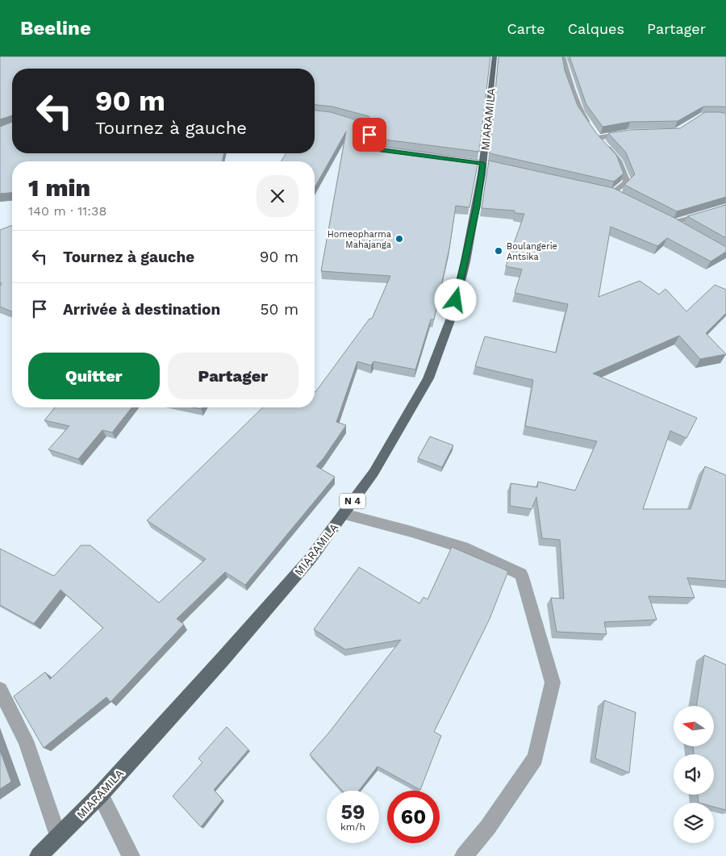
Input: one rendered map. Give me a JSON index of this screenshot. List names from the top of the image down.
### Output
{
  "streets": {
    "main road": ["MIARAMILA", "N 4"]
  },
  "places": ["Homeopharma Mahajanga", "Boulangerie Antsika"],
  "north": "left",
  "page": {
    "header": "Beeline",
    "nav": ["Carte", "Calques", "Partager"],
    "turn": ["90 m", "Tournez à gauche"],
    "heading": ["1 min", "140 m · 11:38"],
    "list": [
      {
        "name": "Tournez à gauche",
        "value": "90 m"
      },
      {
        "name": "Arrivée à destination",
        "value": "50 m"
      }
    ],
    "buttons": ["Quitter", "Partager"],
    "speed": "59 km/h",
    "limit": "60"
  }
}
